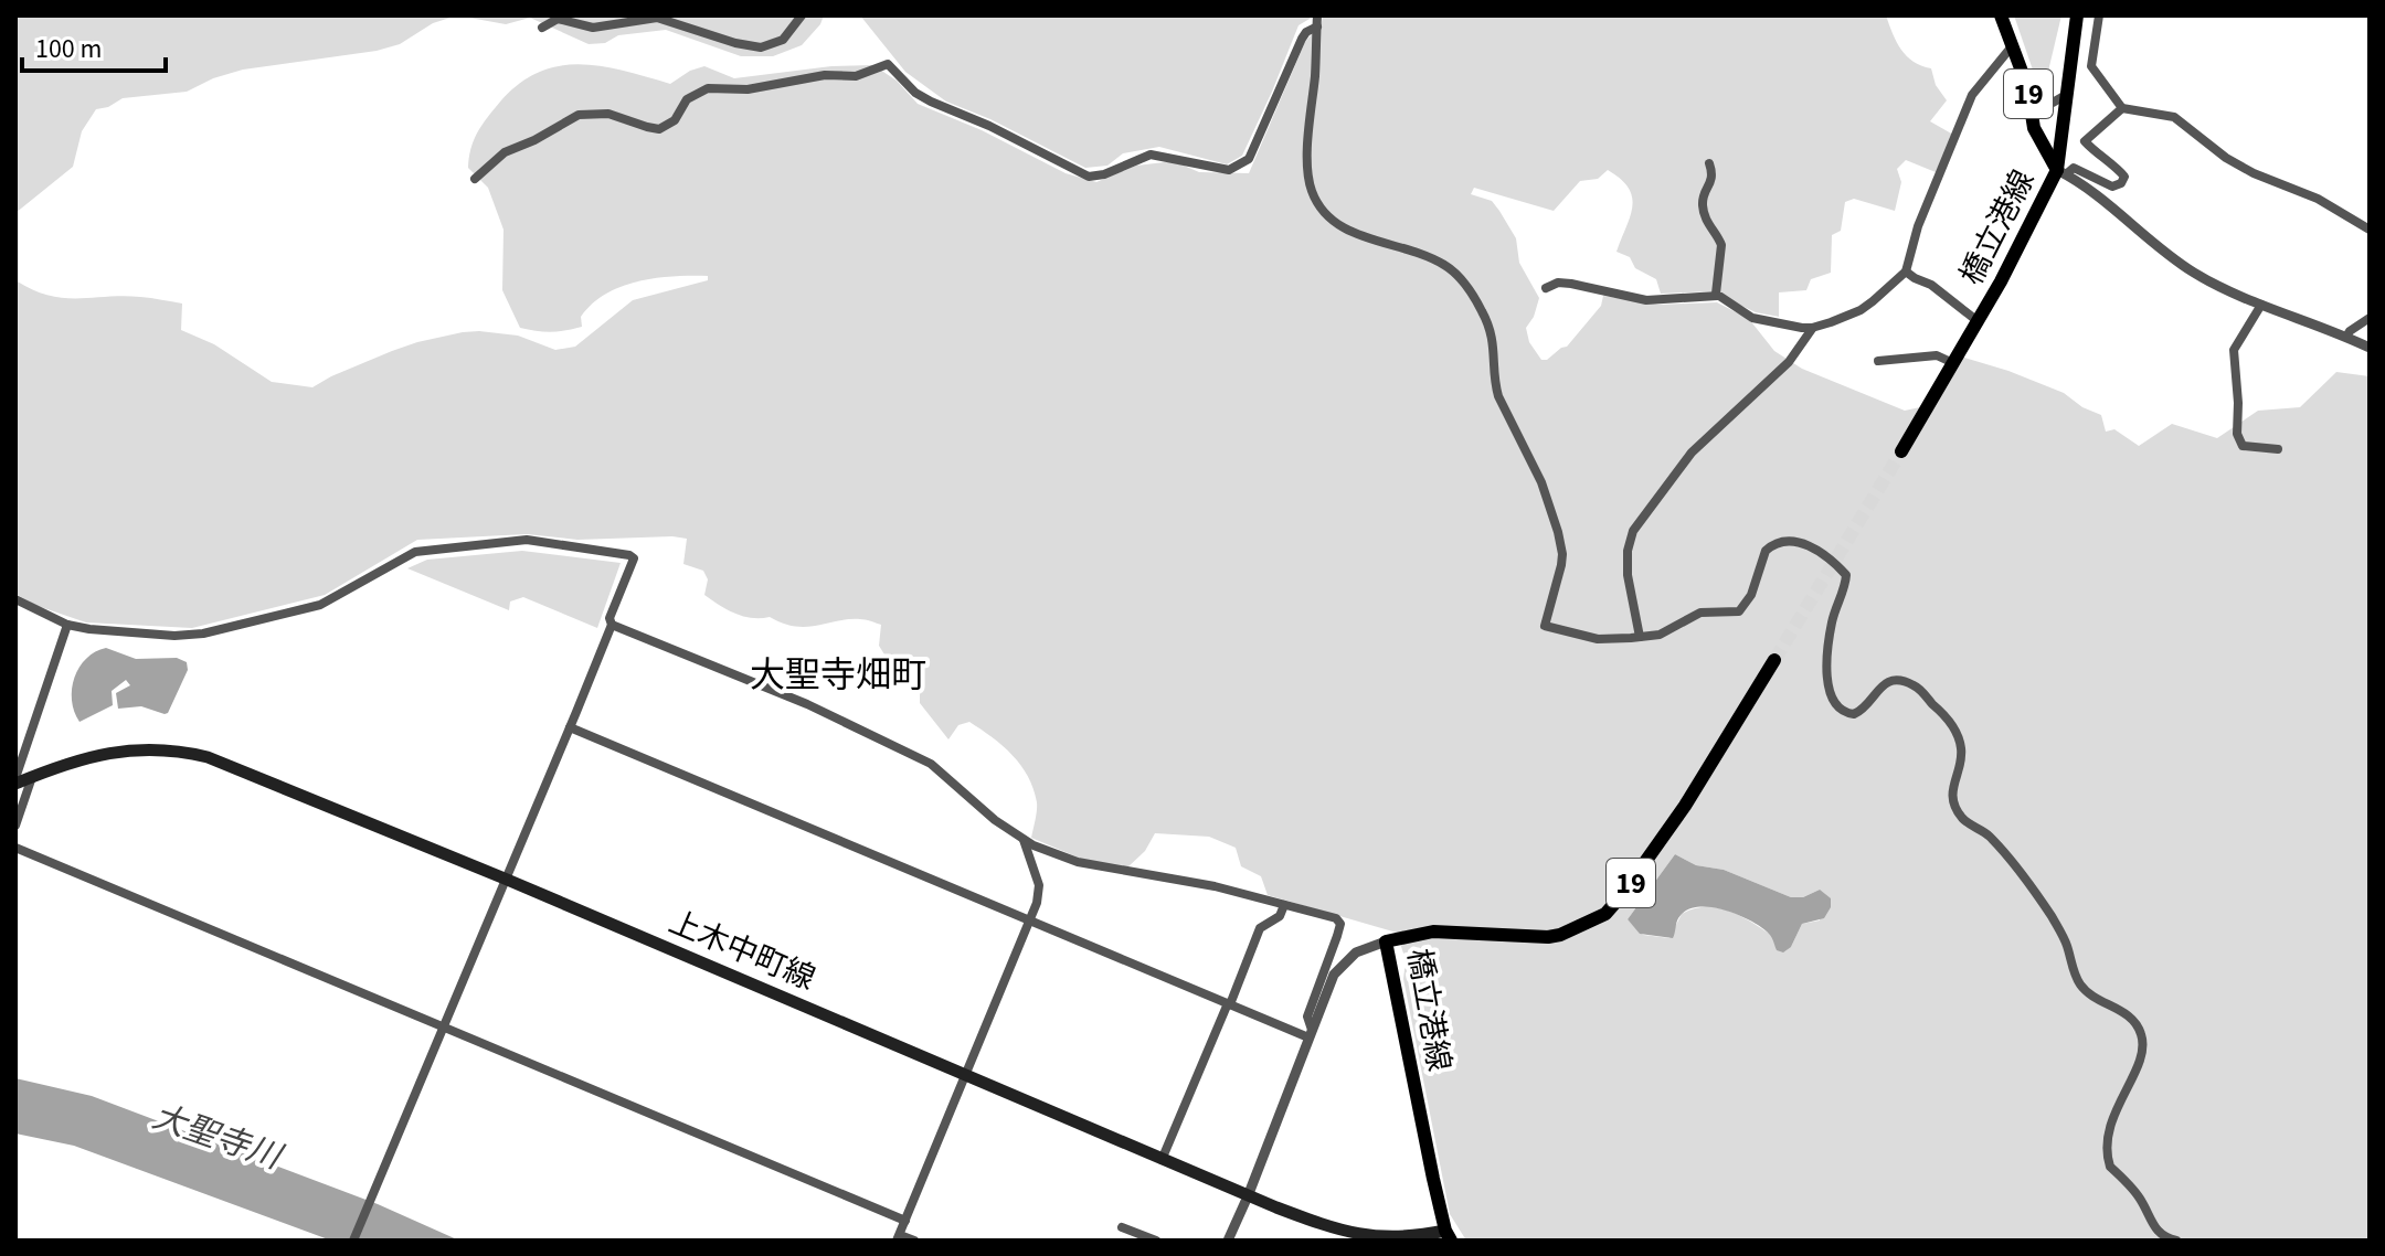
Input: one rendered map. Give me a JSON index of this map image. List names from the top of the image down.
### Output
{
  "streets": {
    "main road": ["19", "橋立港線", "上木中町線"]
  },
  "crossings": [
    ["橋立港線", "上木中町線"]
  ],
  "districts": ["大聖寺畑町"],
  "water": ["大聖寺川"],
  "scale_bar": "100 m"
}
